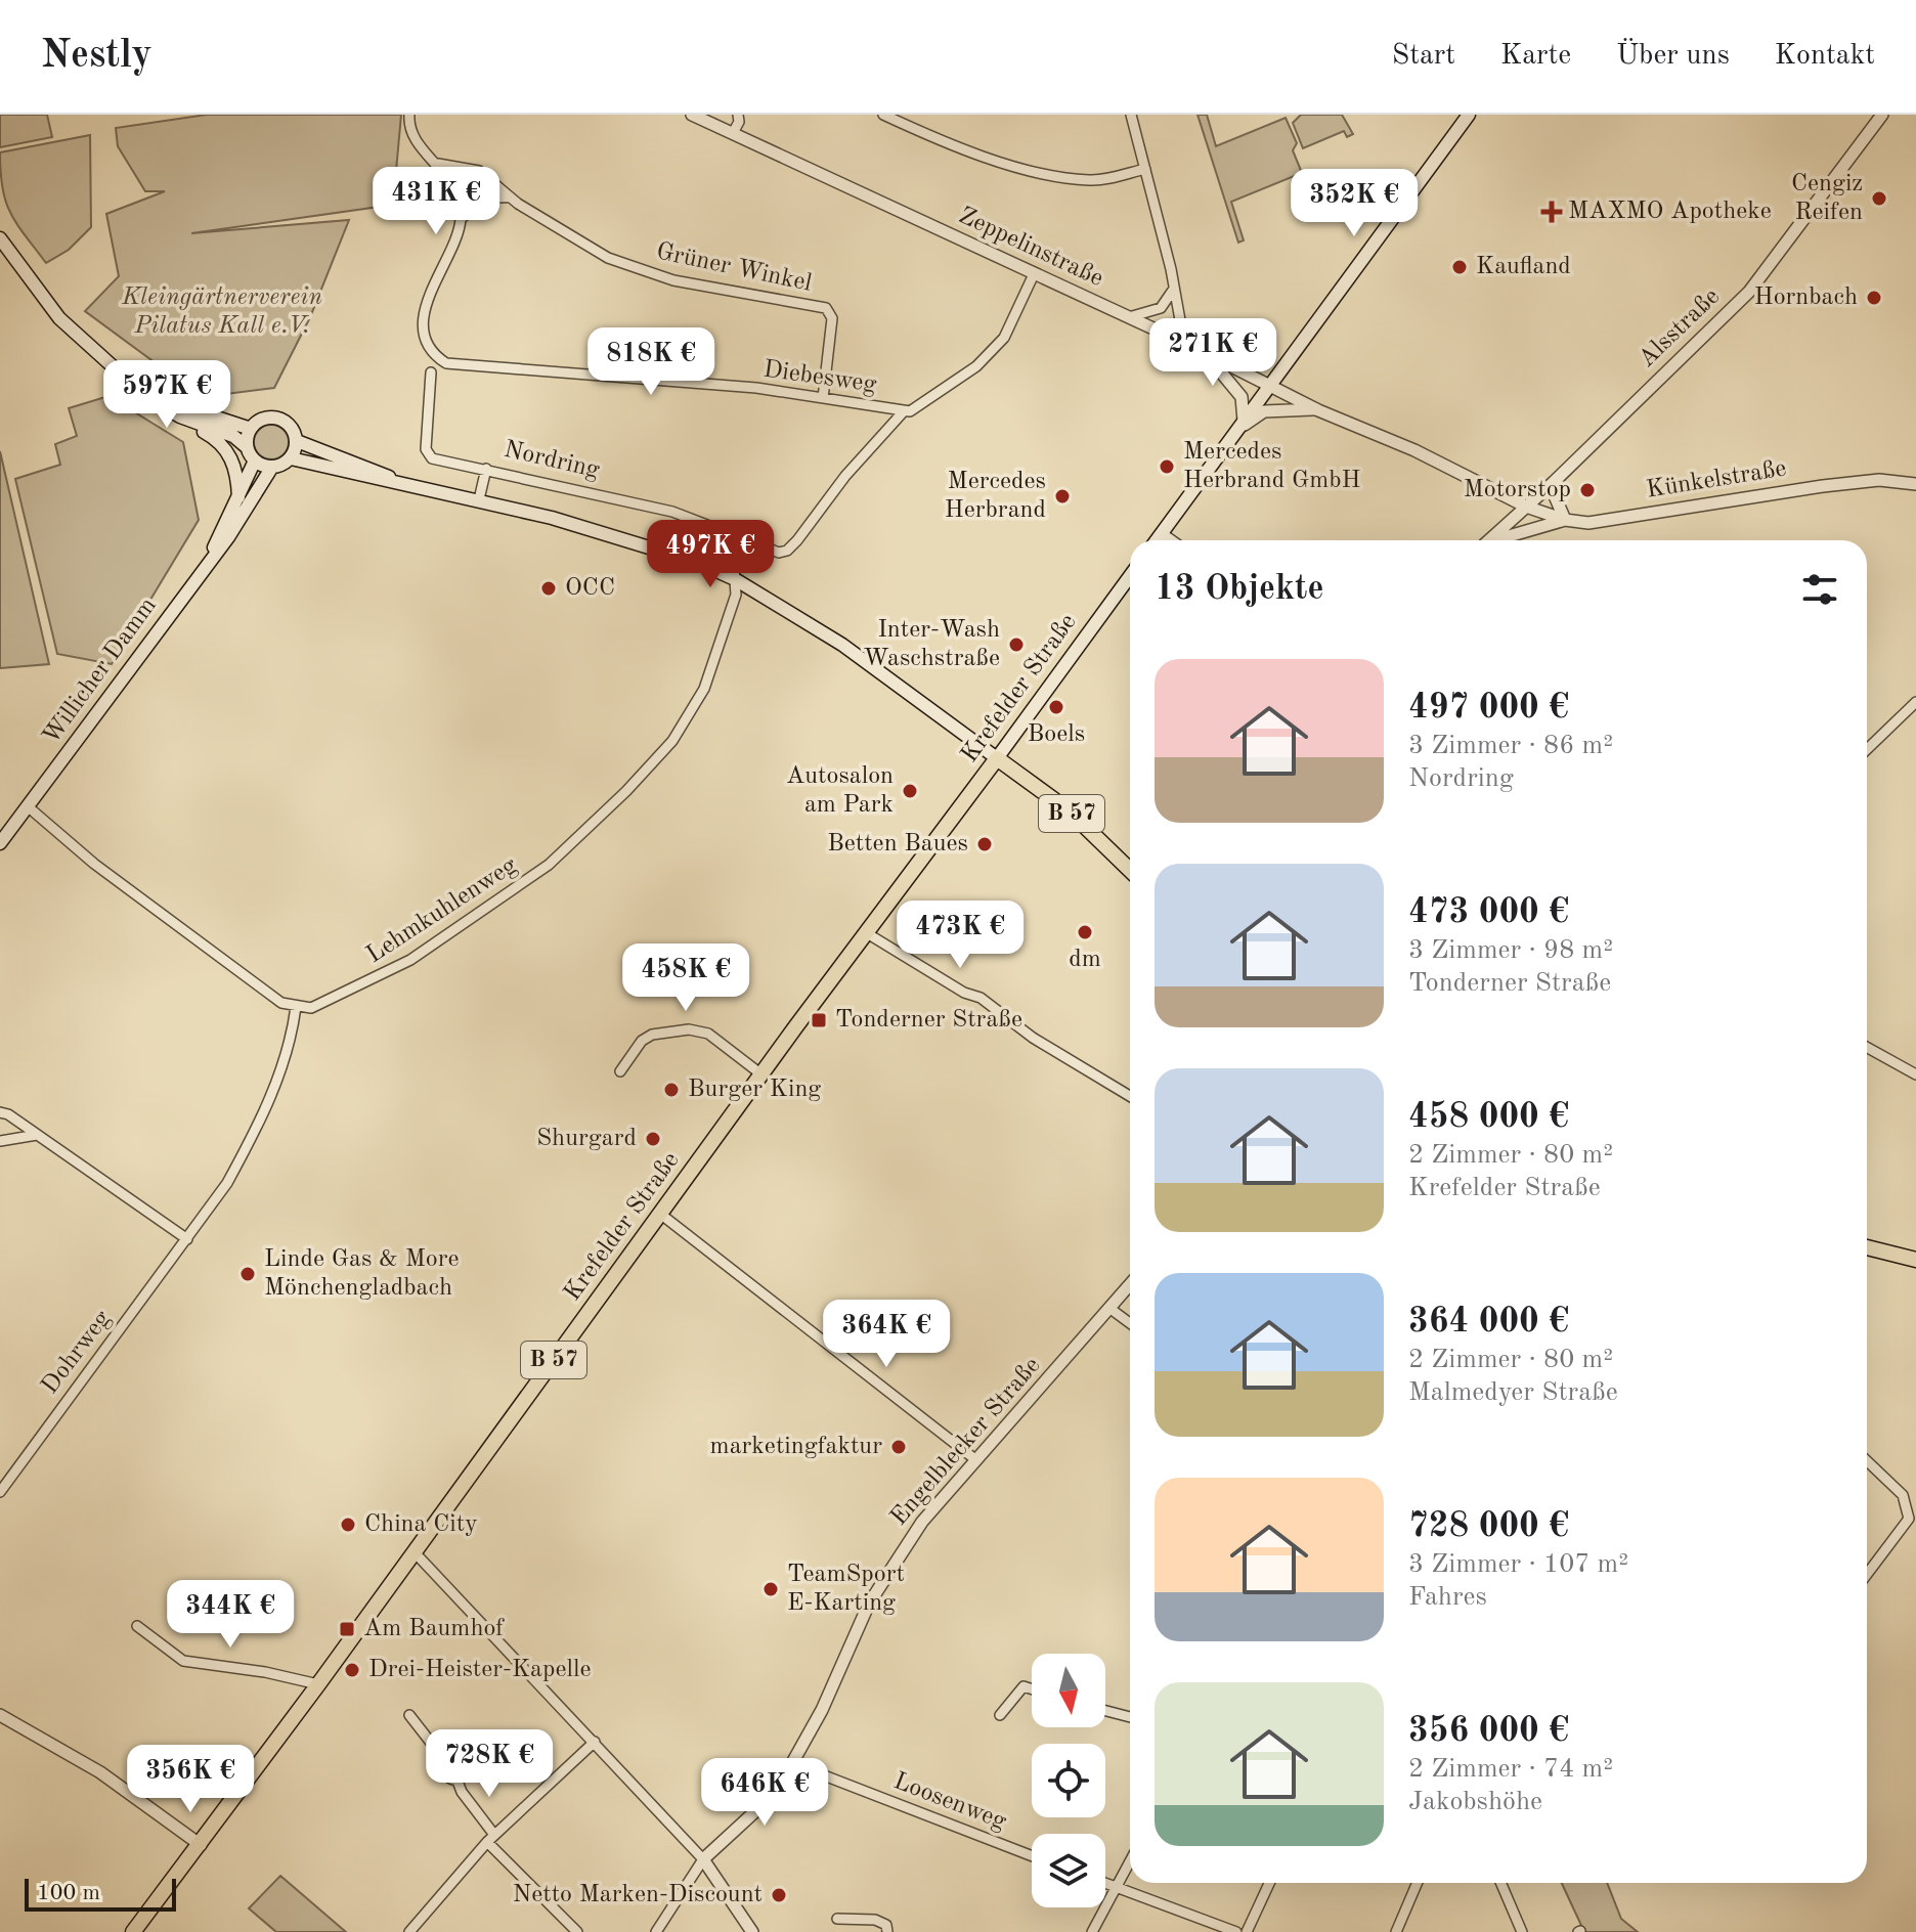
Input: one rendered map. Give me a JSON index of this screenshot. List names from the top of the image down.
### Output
{
  "streets": {
    "main road": ["Willicher Damm", "Krefelder Straße", "B 57"],
    "street": [
      "Zeppelinstraße",
      "Grüner Winkel",
      "Alsstraße",
      "Diebesweg",
      "Nordring",
      "Künkelstraße",
      "Lehmkuhlenweg",
      "Dohrweg",
      "Engelblecker Straße",
      "Loosenweg"
    ]
  },
  "crossings": [
    ["Zeppelinstraße", "Alsstraße"],
    ["Zeppelinstraße", "Diebesweg"],
    ["Zeppelinstraße", "Künkelstraße"],
    ["Grüner Winkel", "Diebesweg"],
    ["Alsstraße", "Künkelstraße"],
    ["Diebesweg", "Nordring"],
    ["Krefelder Straße", "B 57"],
    ["Lehmkuhlenweg", "Dohrweg"],
    ["Engelblecker Straße", "Loosenweg"]
  ],
  "parks": ["Kleingärtnerverein Pilatus Kall e.V."],
  "places": {
    "other": [
      "Cengiz Reifen",
      "Kaufland",
      "Hornbach",
      "Mercedes Herbrand GmbH",
      "Motorstop",
      "Mercedes Herbrand",
      "OCC",
      "Inter-Wash Waschstraße",
      "Boels",
      "Autosalon am Park",
      "Betten Baues",
      "dm",
      "Burger King",
      "Shurgard",
      "Linde Gas & More Mönchengladbach",
      "marketingfaktur",
      "China City",
      "TeamSport E-Karting",
      "Drei-Heister-Kapelle",
      "Netto Marken-Discount"
    ],
    "health": ["MAXMO Apotheke"],
    "transit": ["Tonderner Straße", "Am Baumhof"]
  },
  "scale_bar": "100 m",
  "north": "bottom",
  "page": {
    "header": "Nestly",
    "nav": [
      "Start",
      "Karte",
      "Über uns",
      "Kontakt"
    ],
    "price": [
      "431K €",
      "352K €",
      "271K €",
      "818K €",
      "597K €",
      "497K €",
      "473K €",
      "458K €",
      "364K €",
      "344K €",
      "728K €",
      "356K €",
      "646K €"
    ],
    "heading": "13 Objekte",
    "list": [
      {
        "name": "497 000 €",
        "note": "3 Zimmer · 86 m² · Nordring"
      },
      {
        "name": "473 000 €",
        "note": "3 Zimmer · 98 m² · Tonderner Straße"
      },
      {
        "name": "458 000 €",
        "note": "2 Zimmer · 80 m² · Krefelder Straße"
      },
      {
        "name": "364 000 €",
        "note": "2 Zimmer · 80 m² · Malmedyer Straße"
      },
      {
        "name": "728 000 €",
        "note": "3 Zimmer · 107 m² · Fahres"
      },
      {
        "name": "356 000 €",
        "note": "2 Zimmer · 74 m² · Jakobshöhe"
      }
    ],
    "scale": "100 m"
  }
}
